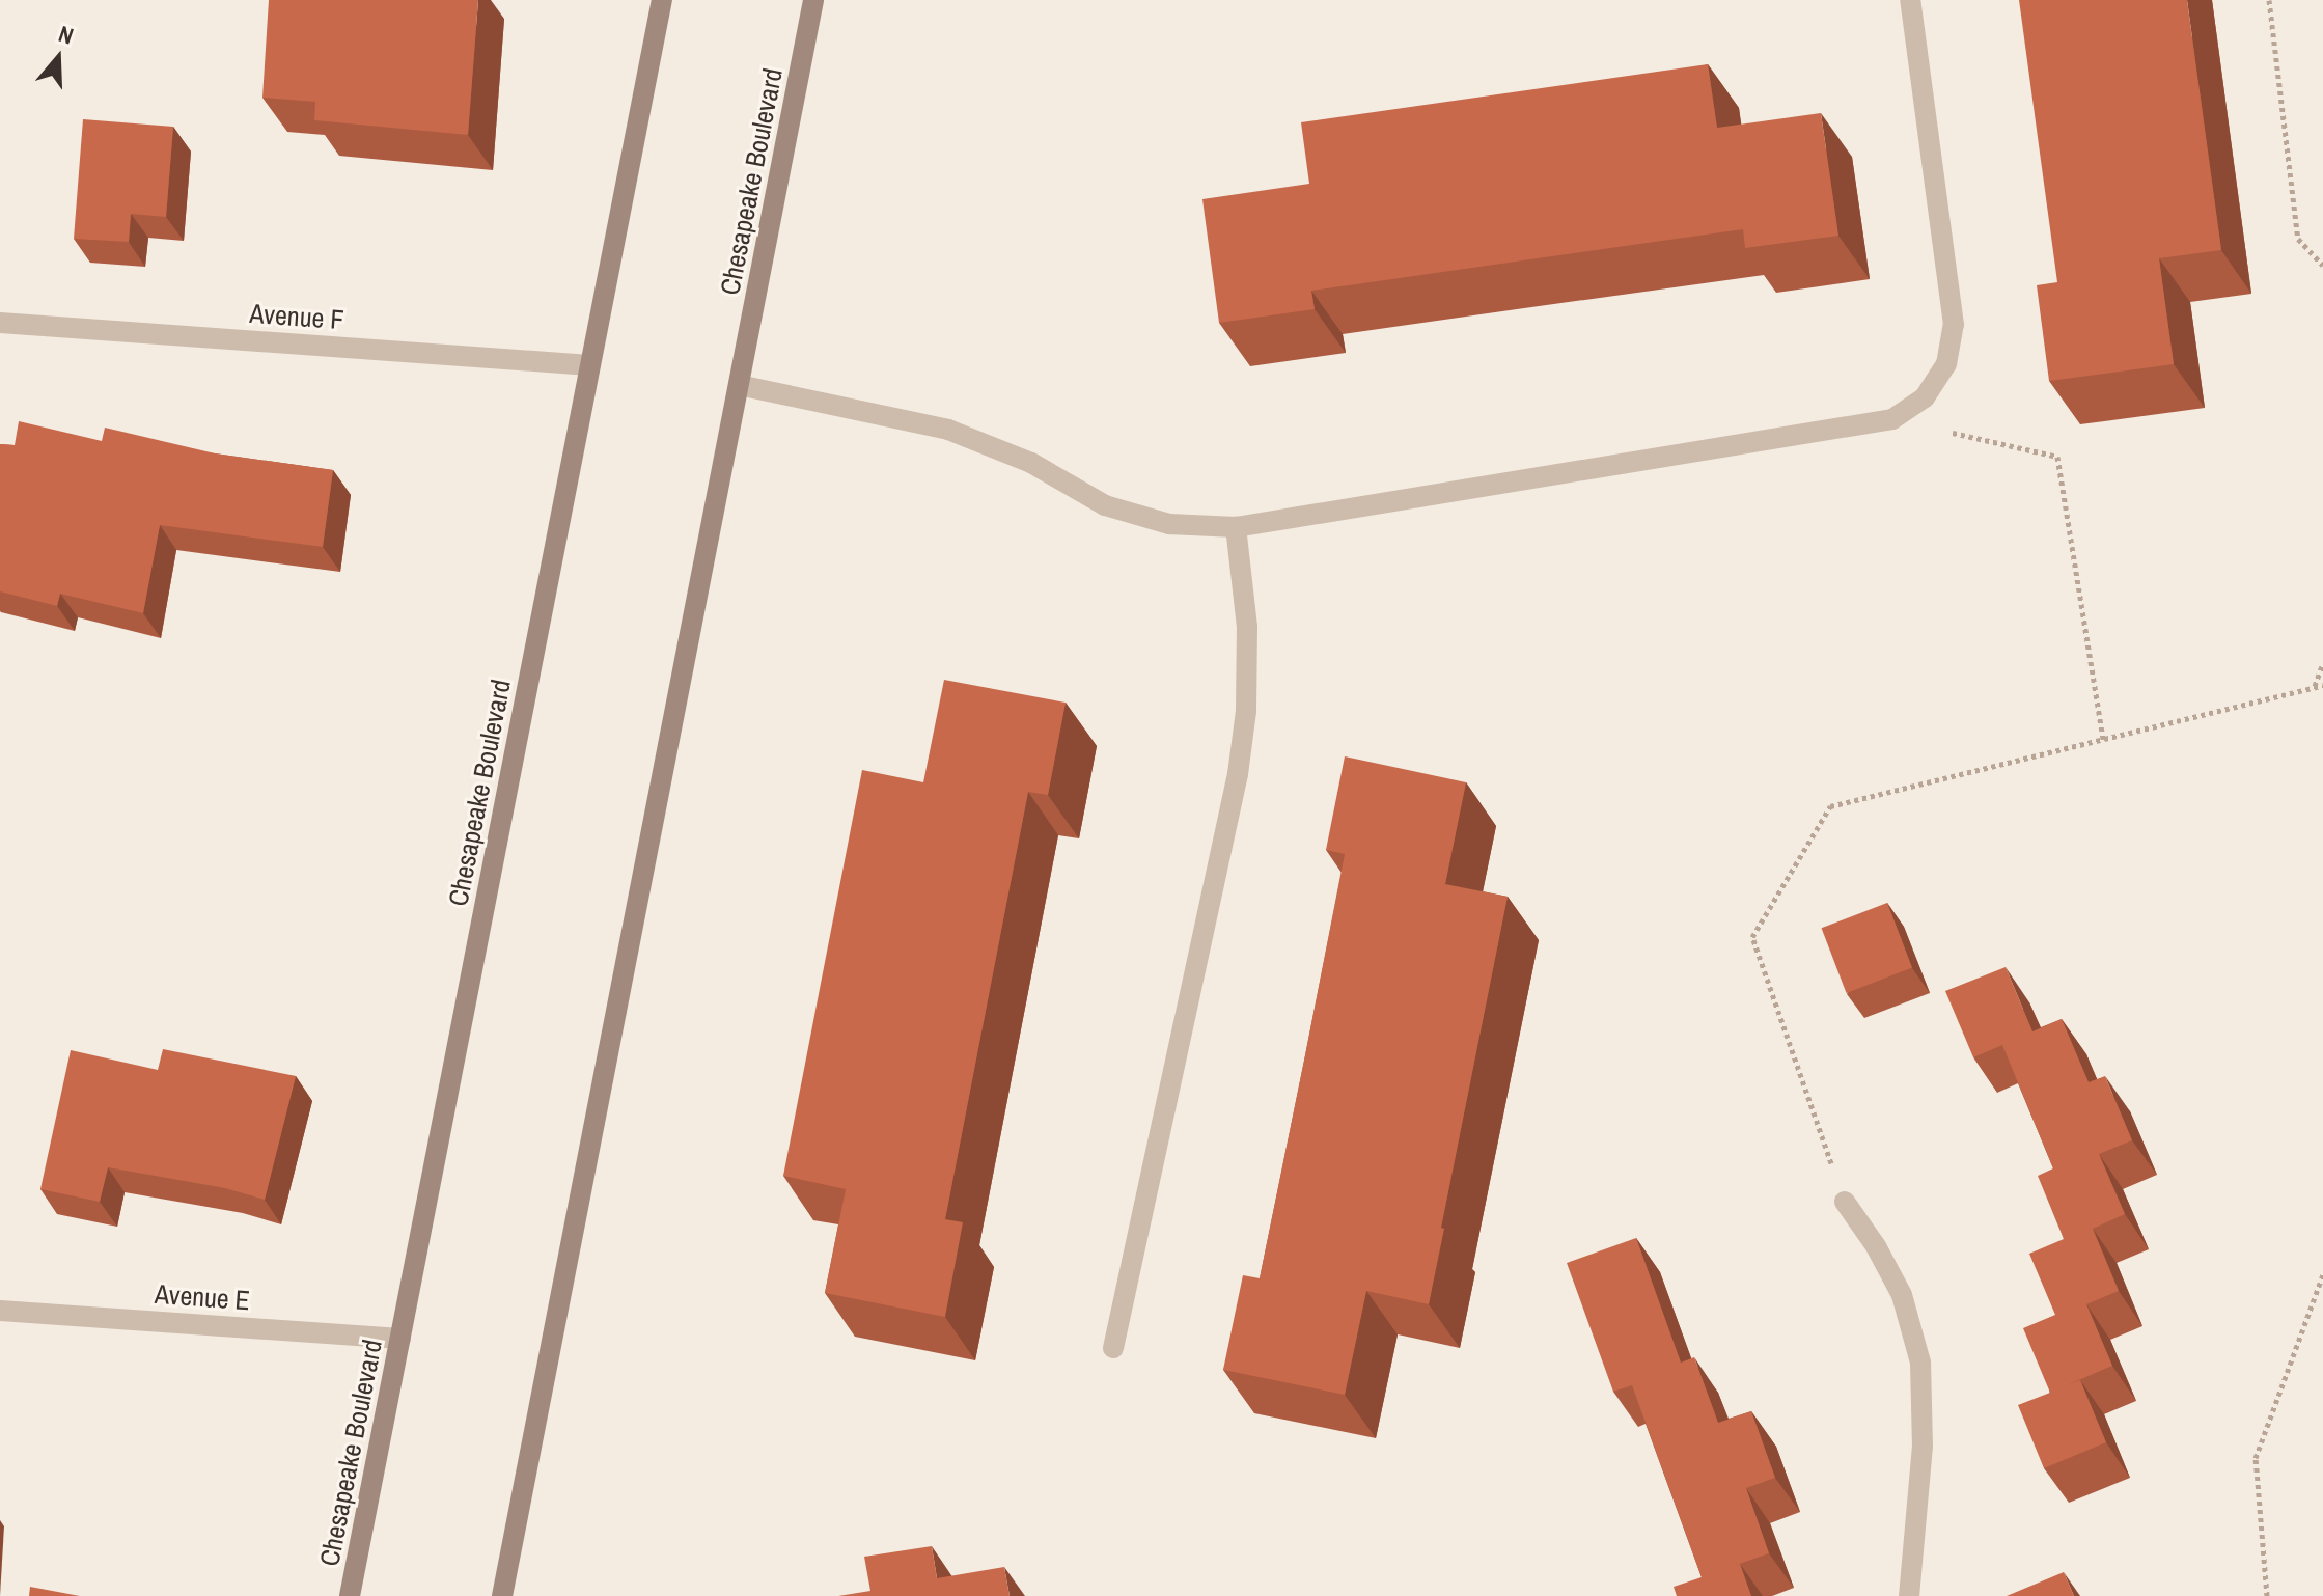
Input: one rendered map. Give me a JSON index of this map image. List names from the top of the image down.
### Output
{
  "streets": {
    "main road": ["Chesapeake Boulevard"],
    "street": ["Avenue F", "Avenue E"]
  },
  "crossings": [
    ["Chesapeake Boulevard", "Avenue F"],
    ["Chesapeake Boulevard", "Avenue E"]
  ],
  "north": "top"
}
